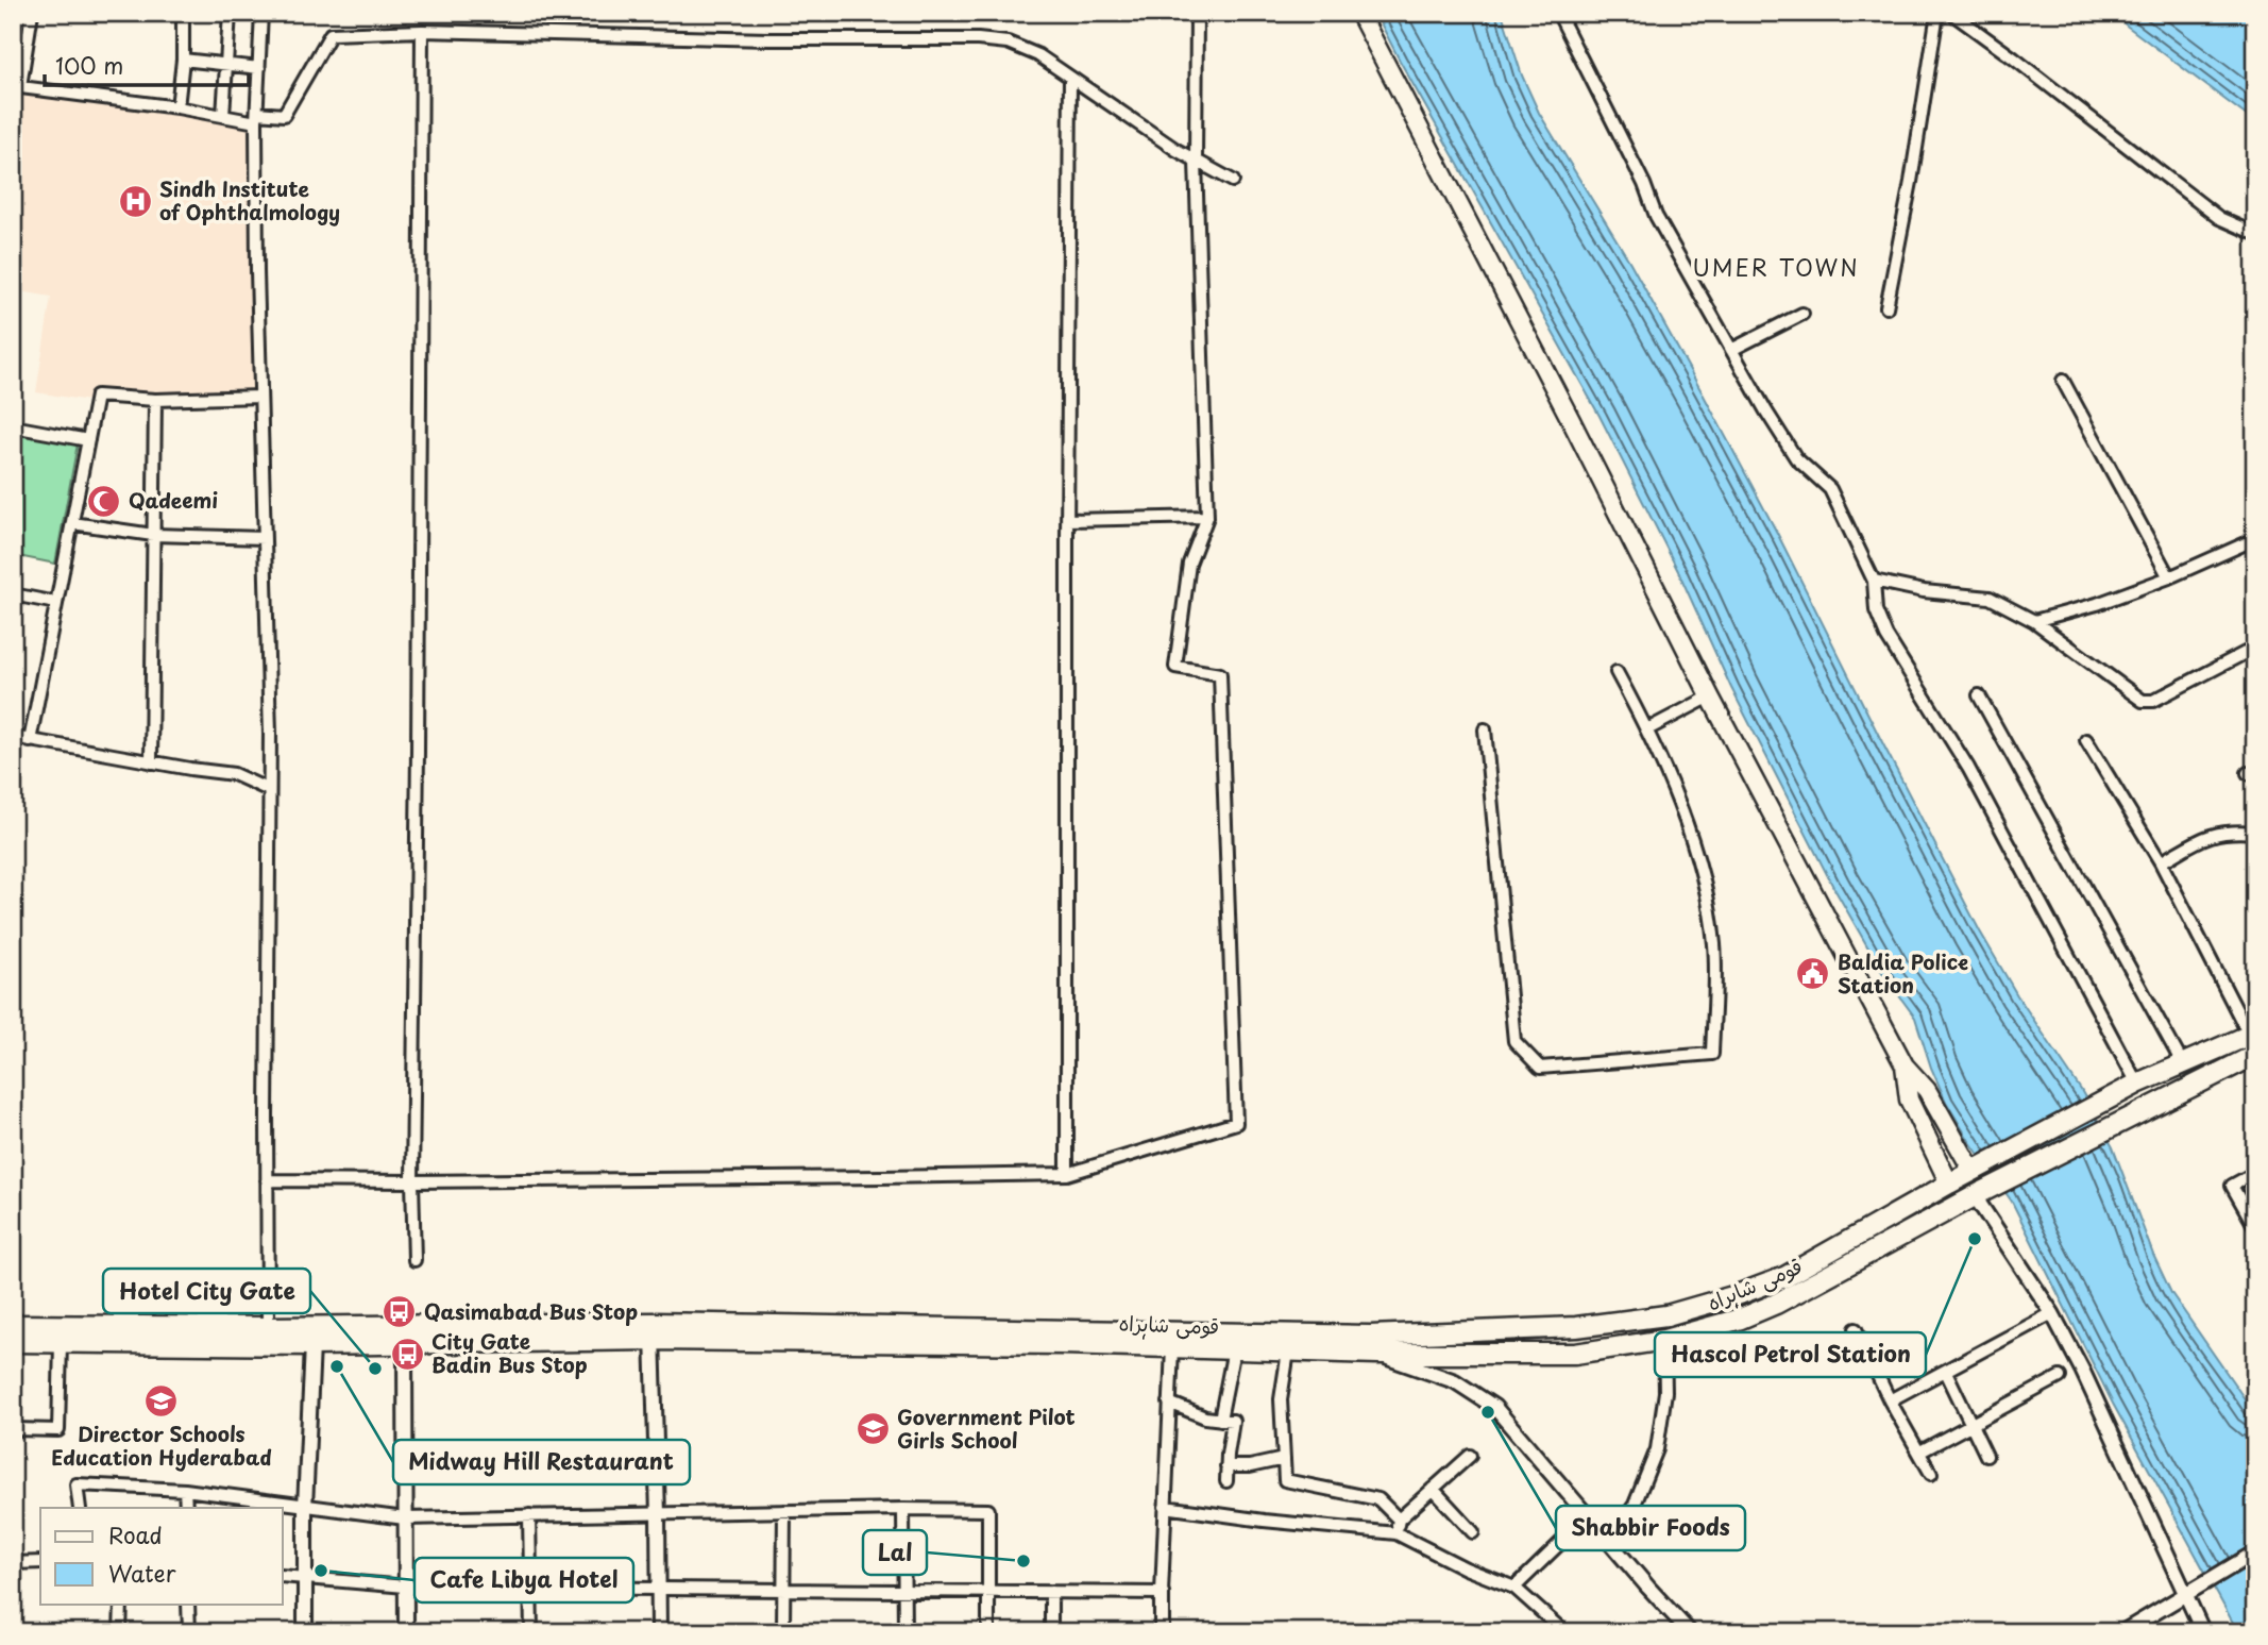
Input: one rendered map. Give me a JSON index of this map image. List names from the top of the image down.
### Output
{
  "streets": {
    "highway": ["قومی شاہراہ"]
  },
  "districts": ["UMER TOWN"],
  "places": {
    "hospital": ["Sindh Institute of Ophthalmology"],
    "mosque": ["Qadeemi"],
    "public building": ["Baldia Police Station"],
    "other": [
      "Hascol Petrol Station",
      "Midway Hill Restaurant",
      "Hotel City Gate",
      "Shabbir Foods",
      "Lal",
      "Cafe Libya Hotel"
    ],
    "bus stop": ["Qasimabad Bus Stop", "City Gate Badin Bus Stop"],
    "school or university": ["Director Schools Education Hyderabad", "Government Pilot Girls School"]
  },
  "legend": ["Road", "Water"],
  "scale_bar": "100 m"
}
